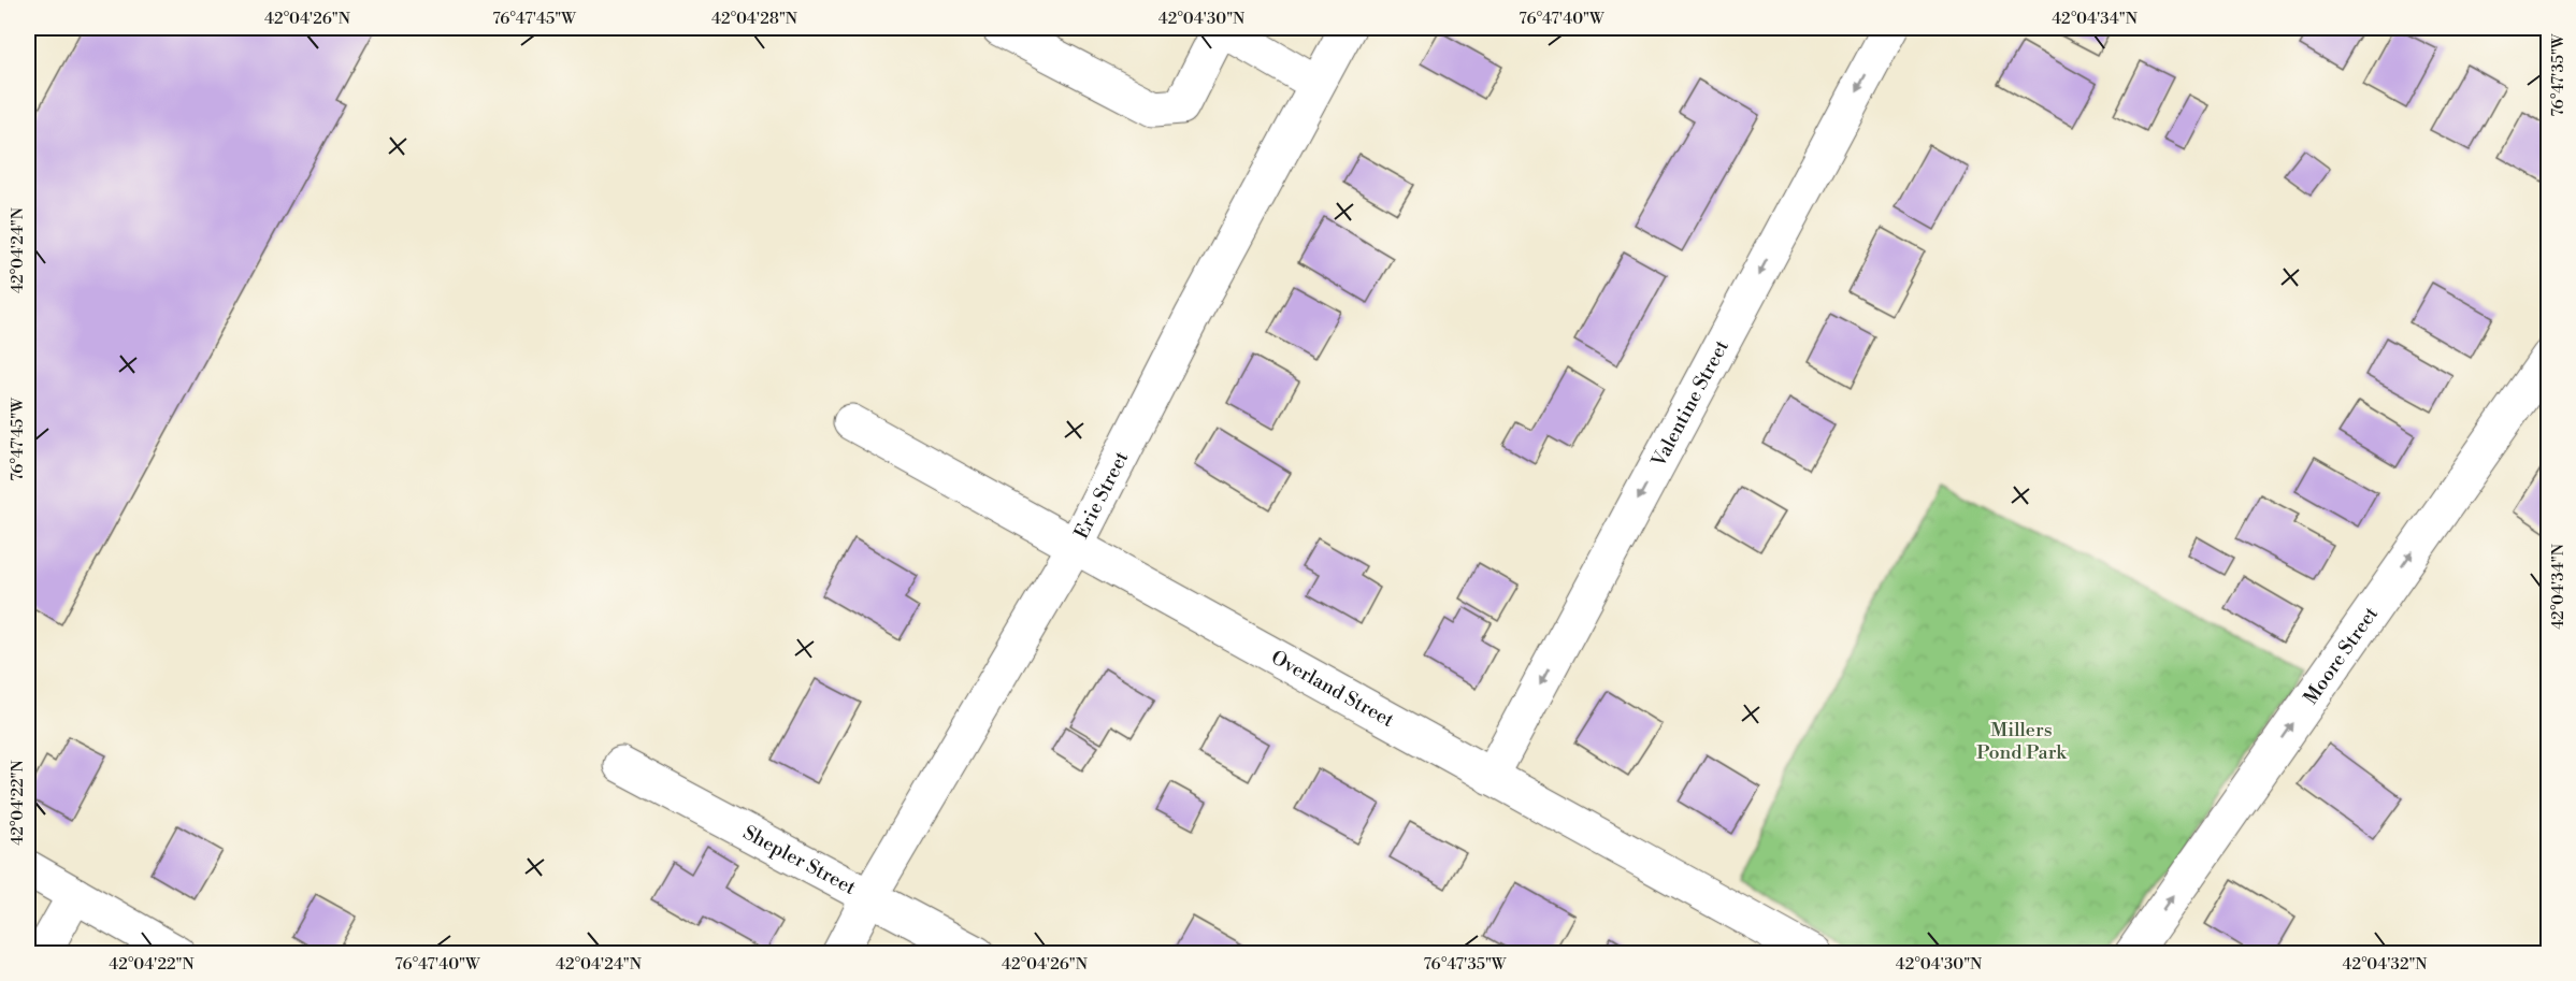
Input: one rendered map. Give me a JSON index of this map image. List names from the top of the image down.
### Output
{
  "streets": {
    "street": [
      "Valentine Street",
      "Erie Street",
      "Moore Street",
      "Overland Street",
      "Shepler Street"
    ]
  },
  "crossings": [
    ["Valentine Street", "Overland Street"],
    ["Erie Street", "Overland Street"],
    ["Erie Street", "Shepler Street"]
  ],
  "one_way": ["Valentine Street", "Moore Street"],
  "parks": ["Millers Pond Park"],
  "coordinates": [
    "42°04'26\"N",
    "76°47'45\"W",
    "42°04'28\"N",
    "42°04'30\"N",
    "76°47'40\"W",
    "42°04'34\"N",
    "76°47'35\"W",
    "42°04'24\"N",
    "42°04'22\"N",
    "42°04'32\"N"
  ]
}
